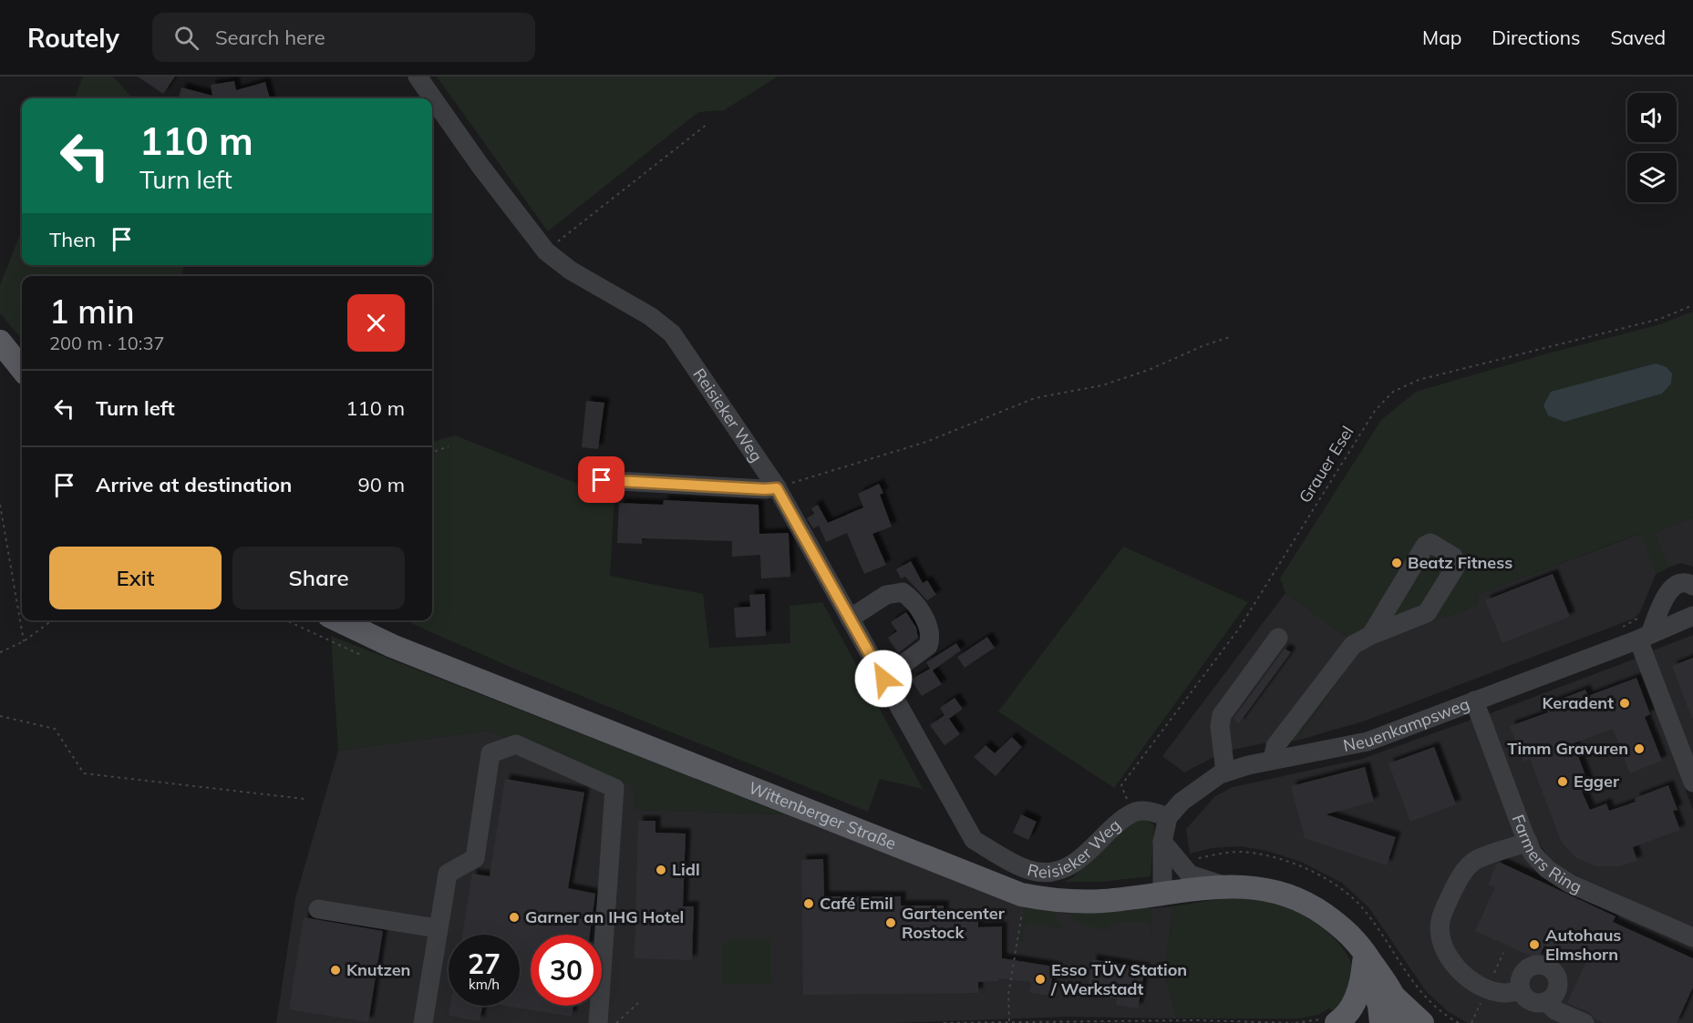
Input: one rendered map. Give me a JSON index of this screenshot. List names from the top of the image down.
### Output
{
  "streets": {
    "main road": ["Wittenberger Straße"],
    "street": ["Reisieker Weg", "Neuenkampsweg", "Farmers Ring"],
    "path": ["Grauer Esel"]
  },
  "crossings": [
    ["Reisieker Weg", "Grauer Esel"],
    ["Reisieker Weg", "Neuenkampsweg"],
    ["Neuenkampsweg", "Farmers Ring"]
  ],
  "places": [
    "Beatz Fitness",
    "Keradent",
    "Timm Gravuren",
    "Egger",
    "Lidl",
    "Café Emil",
    "Garner an IHG Hotel",
    "Gartencenter Rostock",
    "Autohaus Elmshorn",
    "Knutzen",
    "Esso TÜV Station / Werkstadt"
  ],
  "page": {
    "header": "Routely",
    "search": "Search here",
    "nav": ["Map", "Directions", "Saved"],
    "turn": ["110 m", "Turn left"],
    "then": "Then",
    "heading": ["1 min", "200 m · 10:37"],
    "list": [
      {
        "name": "Turn left",
        "value": "110 m"
      },
      {
        "name": "Arrive at destination",
        "value": "90 m"
      }
    ],
    "buttons": ["Exit", "Share"],
    "speed": "27 km/h",
    "limit": "30"
  }
}
